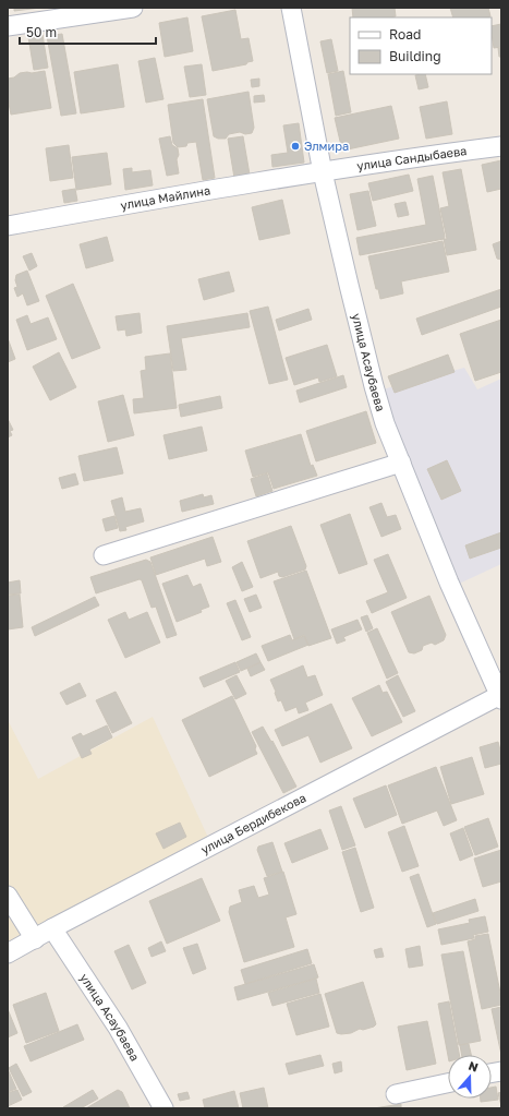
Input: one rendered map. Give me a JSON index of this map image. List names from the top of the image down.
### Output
{
  "streets": {
    "street": [
      "улица Сандыбаева",
      "улица Майлина",
      "улица Асаубаева",
      "улица Бердибекова"
    ]
  },
  "crossings": [
    ["улица Сандыбаева", "улица Майлина"],
    ["улица Сандыбаева", "улица Асаубаева"],
    ["улица Майлина", "улица Асаубаева"],
    ["улица Асаубаева", "улица Бердибекова"]
  ],
  "places": ["Элмира"],
  "legend": ["Road", "Building"],
  "scale_bar": "50 m",
  "north": "top"
}
